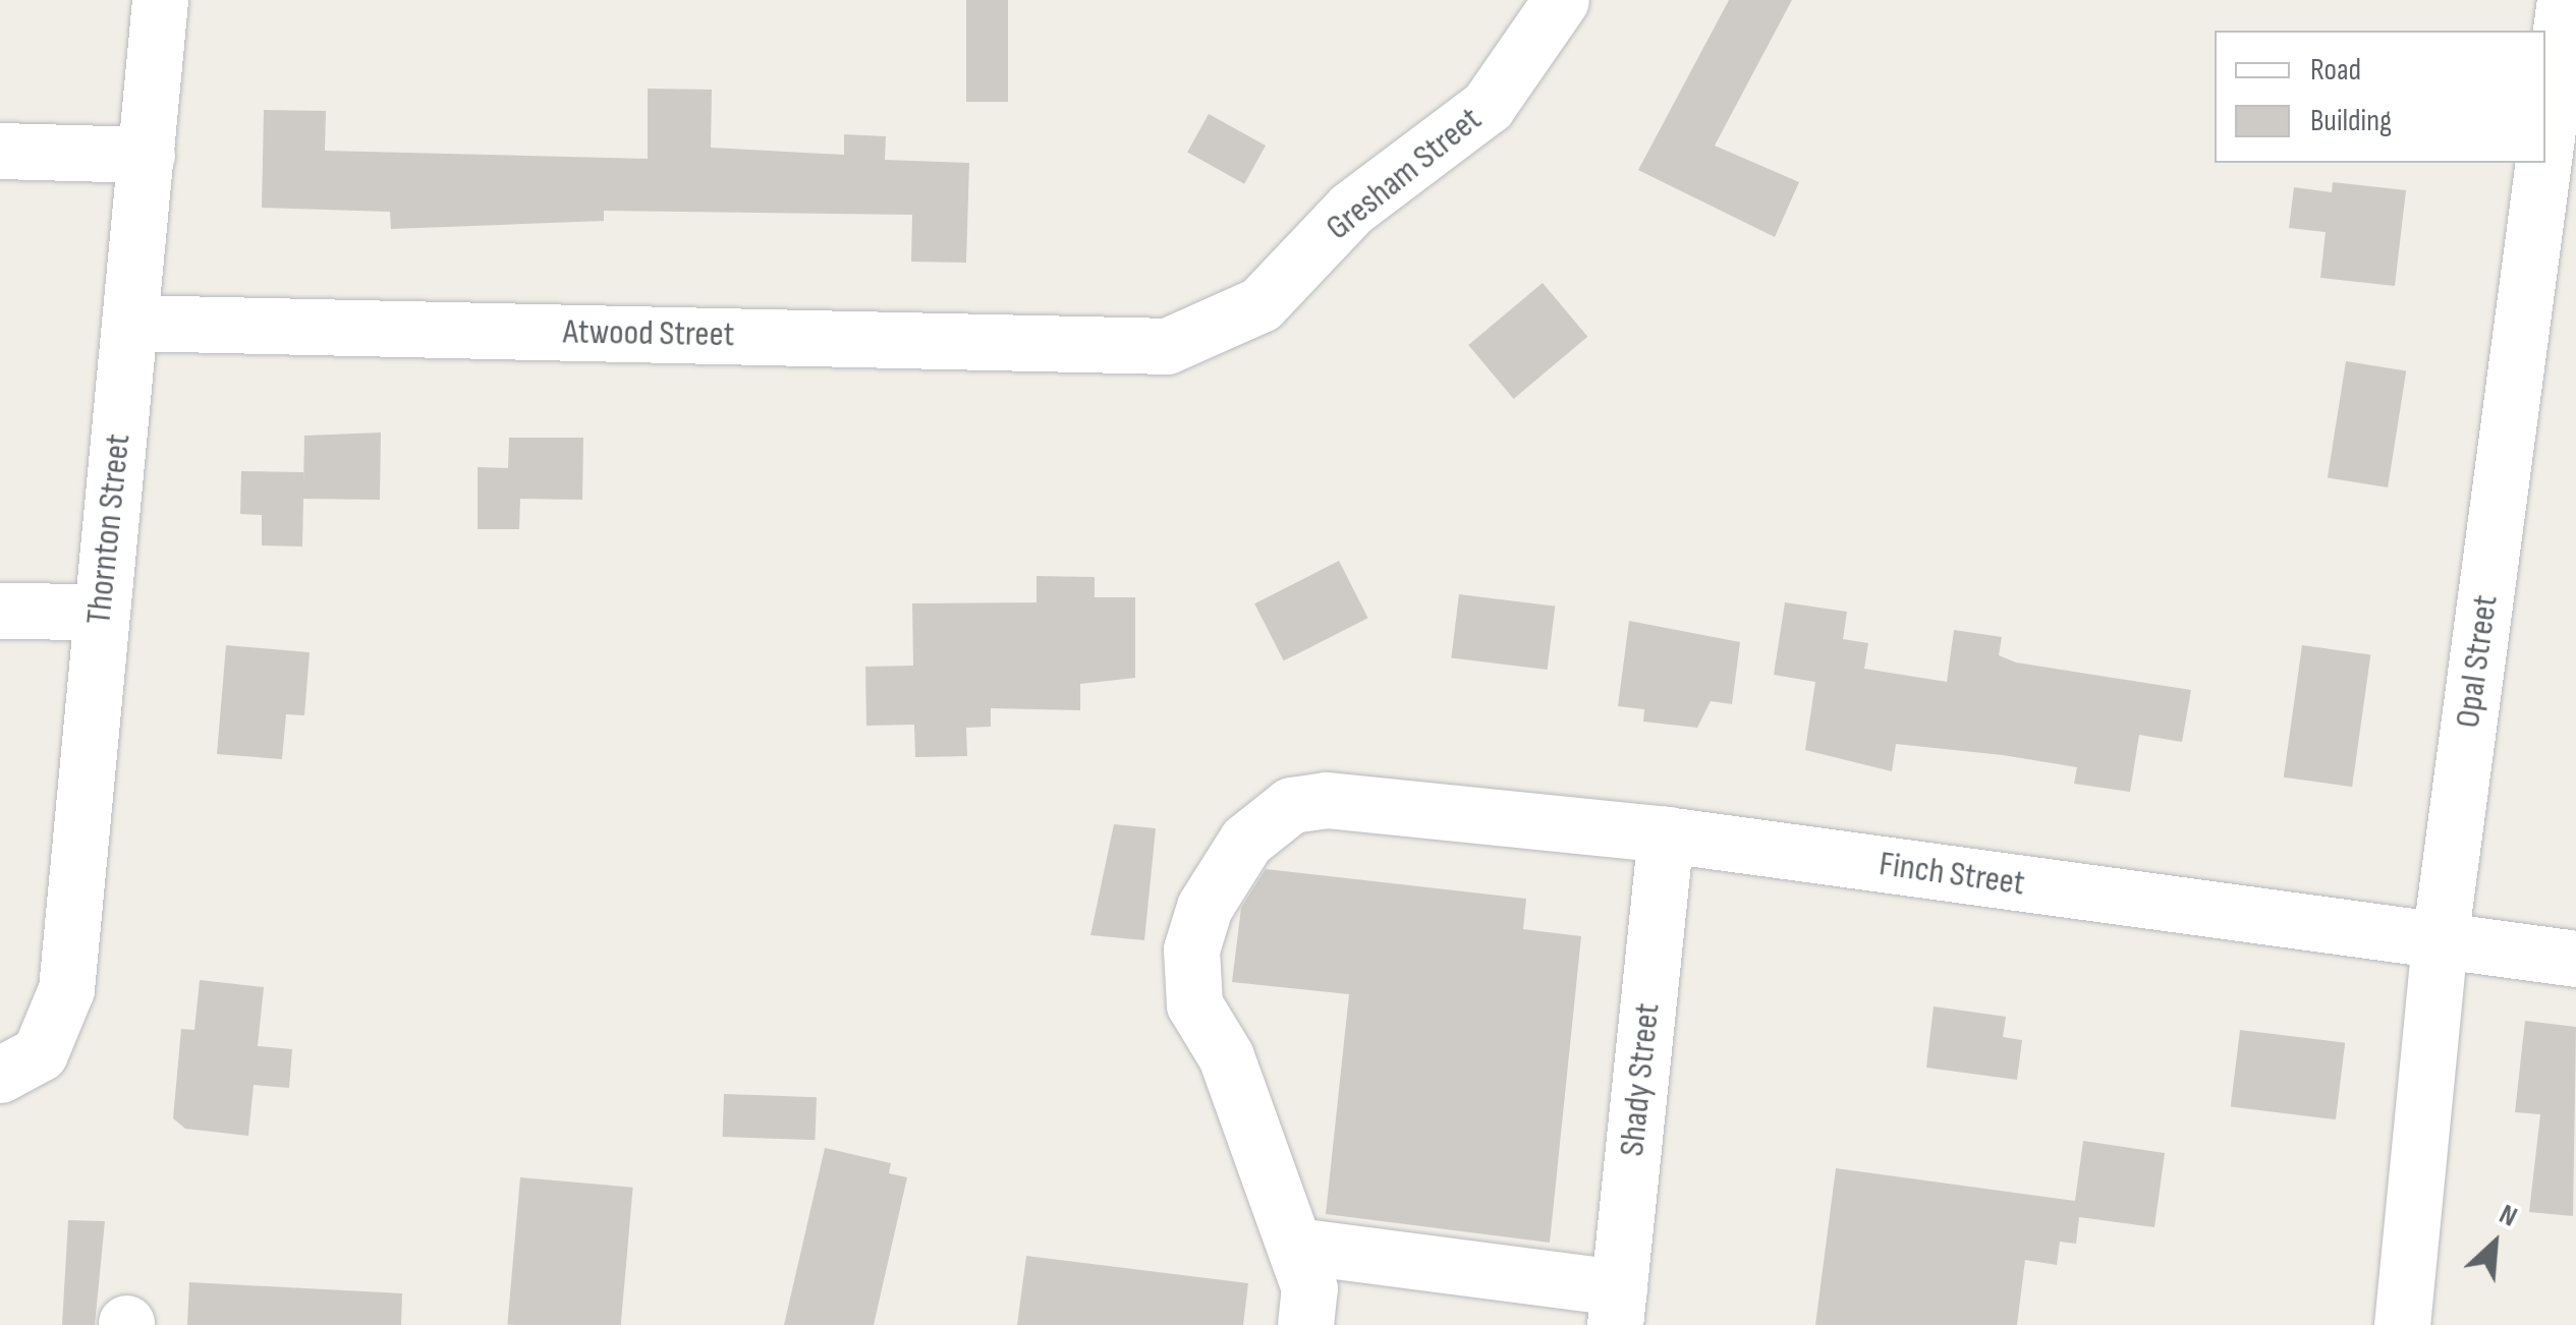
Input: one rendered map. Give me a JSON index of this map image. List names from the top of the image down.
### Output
{
  "streets": {
    "street": [
      "Gresham Street",
      "Atwood Street",
      "Thornton Street",
      "Opal Street",
      "Finch Street",
      "Shady Street"
    ]
  },
  "crossings": [
    ["Gresham Street", "Atwood Street"],
    ["Atwood Street", "Thornton Street"],
    ["Opal Street", "Finch Street"],
    ["Finch Street", "Shady Street"]
  ],
  "legend": ["Road", "Building"],
  "north": "top right"
}
